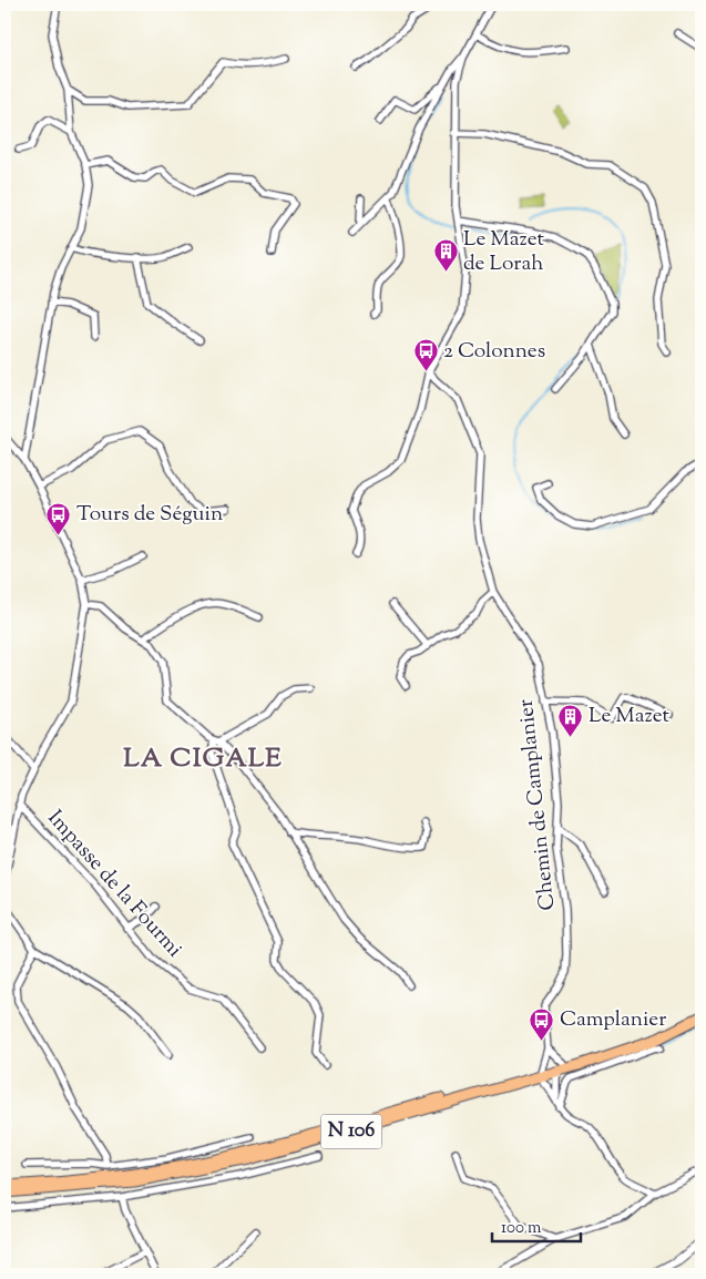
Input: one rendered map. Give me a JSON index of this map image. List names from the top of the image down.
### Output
{
  "streets": {
    "main road": ["N 106"],
    "street": ["Chemin de Camplanier", "Impasse de la Fourmi"]
  },
  "crossings": [
    ["Chemin de Camplanier", "N 106"]
  ],
  "districts": ["LA CIGALE"],
  "places": {
    "building": ["Le Mazet de Lorah", "Le Mazet"],
    "bus stop": ["2 Colonnes", "Tours de Séguin", "Camplanier"]
  },
  "scale_bar": "100 m"
}
